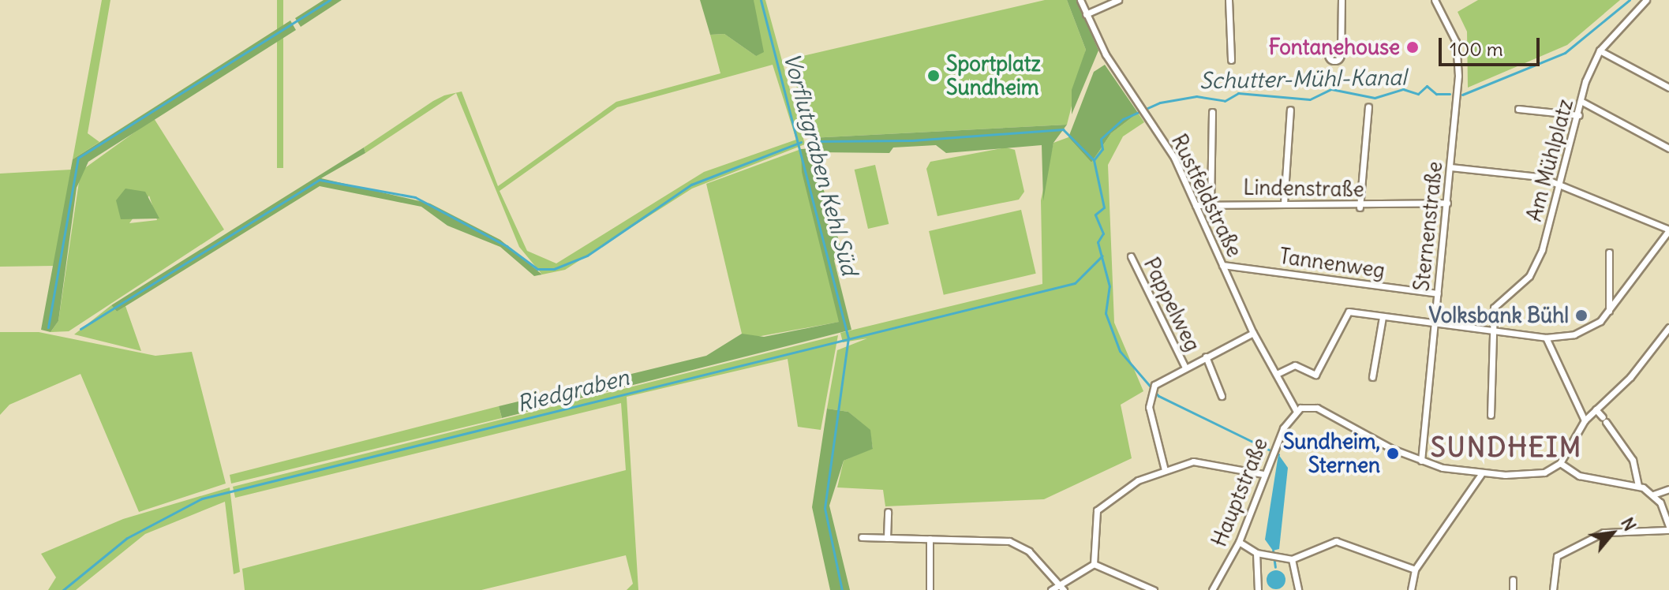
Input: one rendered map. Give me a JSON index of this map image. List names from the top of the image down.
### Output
{
  "streets": {
    "street": [
      "Am Mühlplatz",
      "Lindenstraße",
      "Rustfeldstraße",
      "Sternenstraße",
      "Tannenweg",
      "Pappelweg",
      "Hauptstraße"
    ]
  },
  "crossings": [
    ["Am Mühlplatz", "Sternenstraße"],
    ["Lindenstraße", "Rustfeldstraße"],
    ["Lindenstraße", "Sternenstraße"],
    ["Rustfeldstraße", "Tannenweg"],
    ["Rustfeldstraße", "Hauptstraße"],
    ["Sternenstraße", "Tannenweg"]
  ],
  "districts": ["SUNDHEIM"],
  "water": ["Schutter-Mühl-Kanal", "Vorflutgraben Kehl Süd", "Riedgraben"],
  "places": [
    "Fontanehouse",
    "Sportplatz Sundheim",
    "Volksbank Bühl",
    "Sundheim, Sternen"
  ],
  "scale_bar": "100 m",
  "north": "top right"
}
